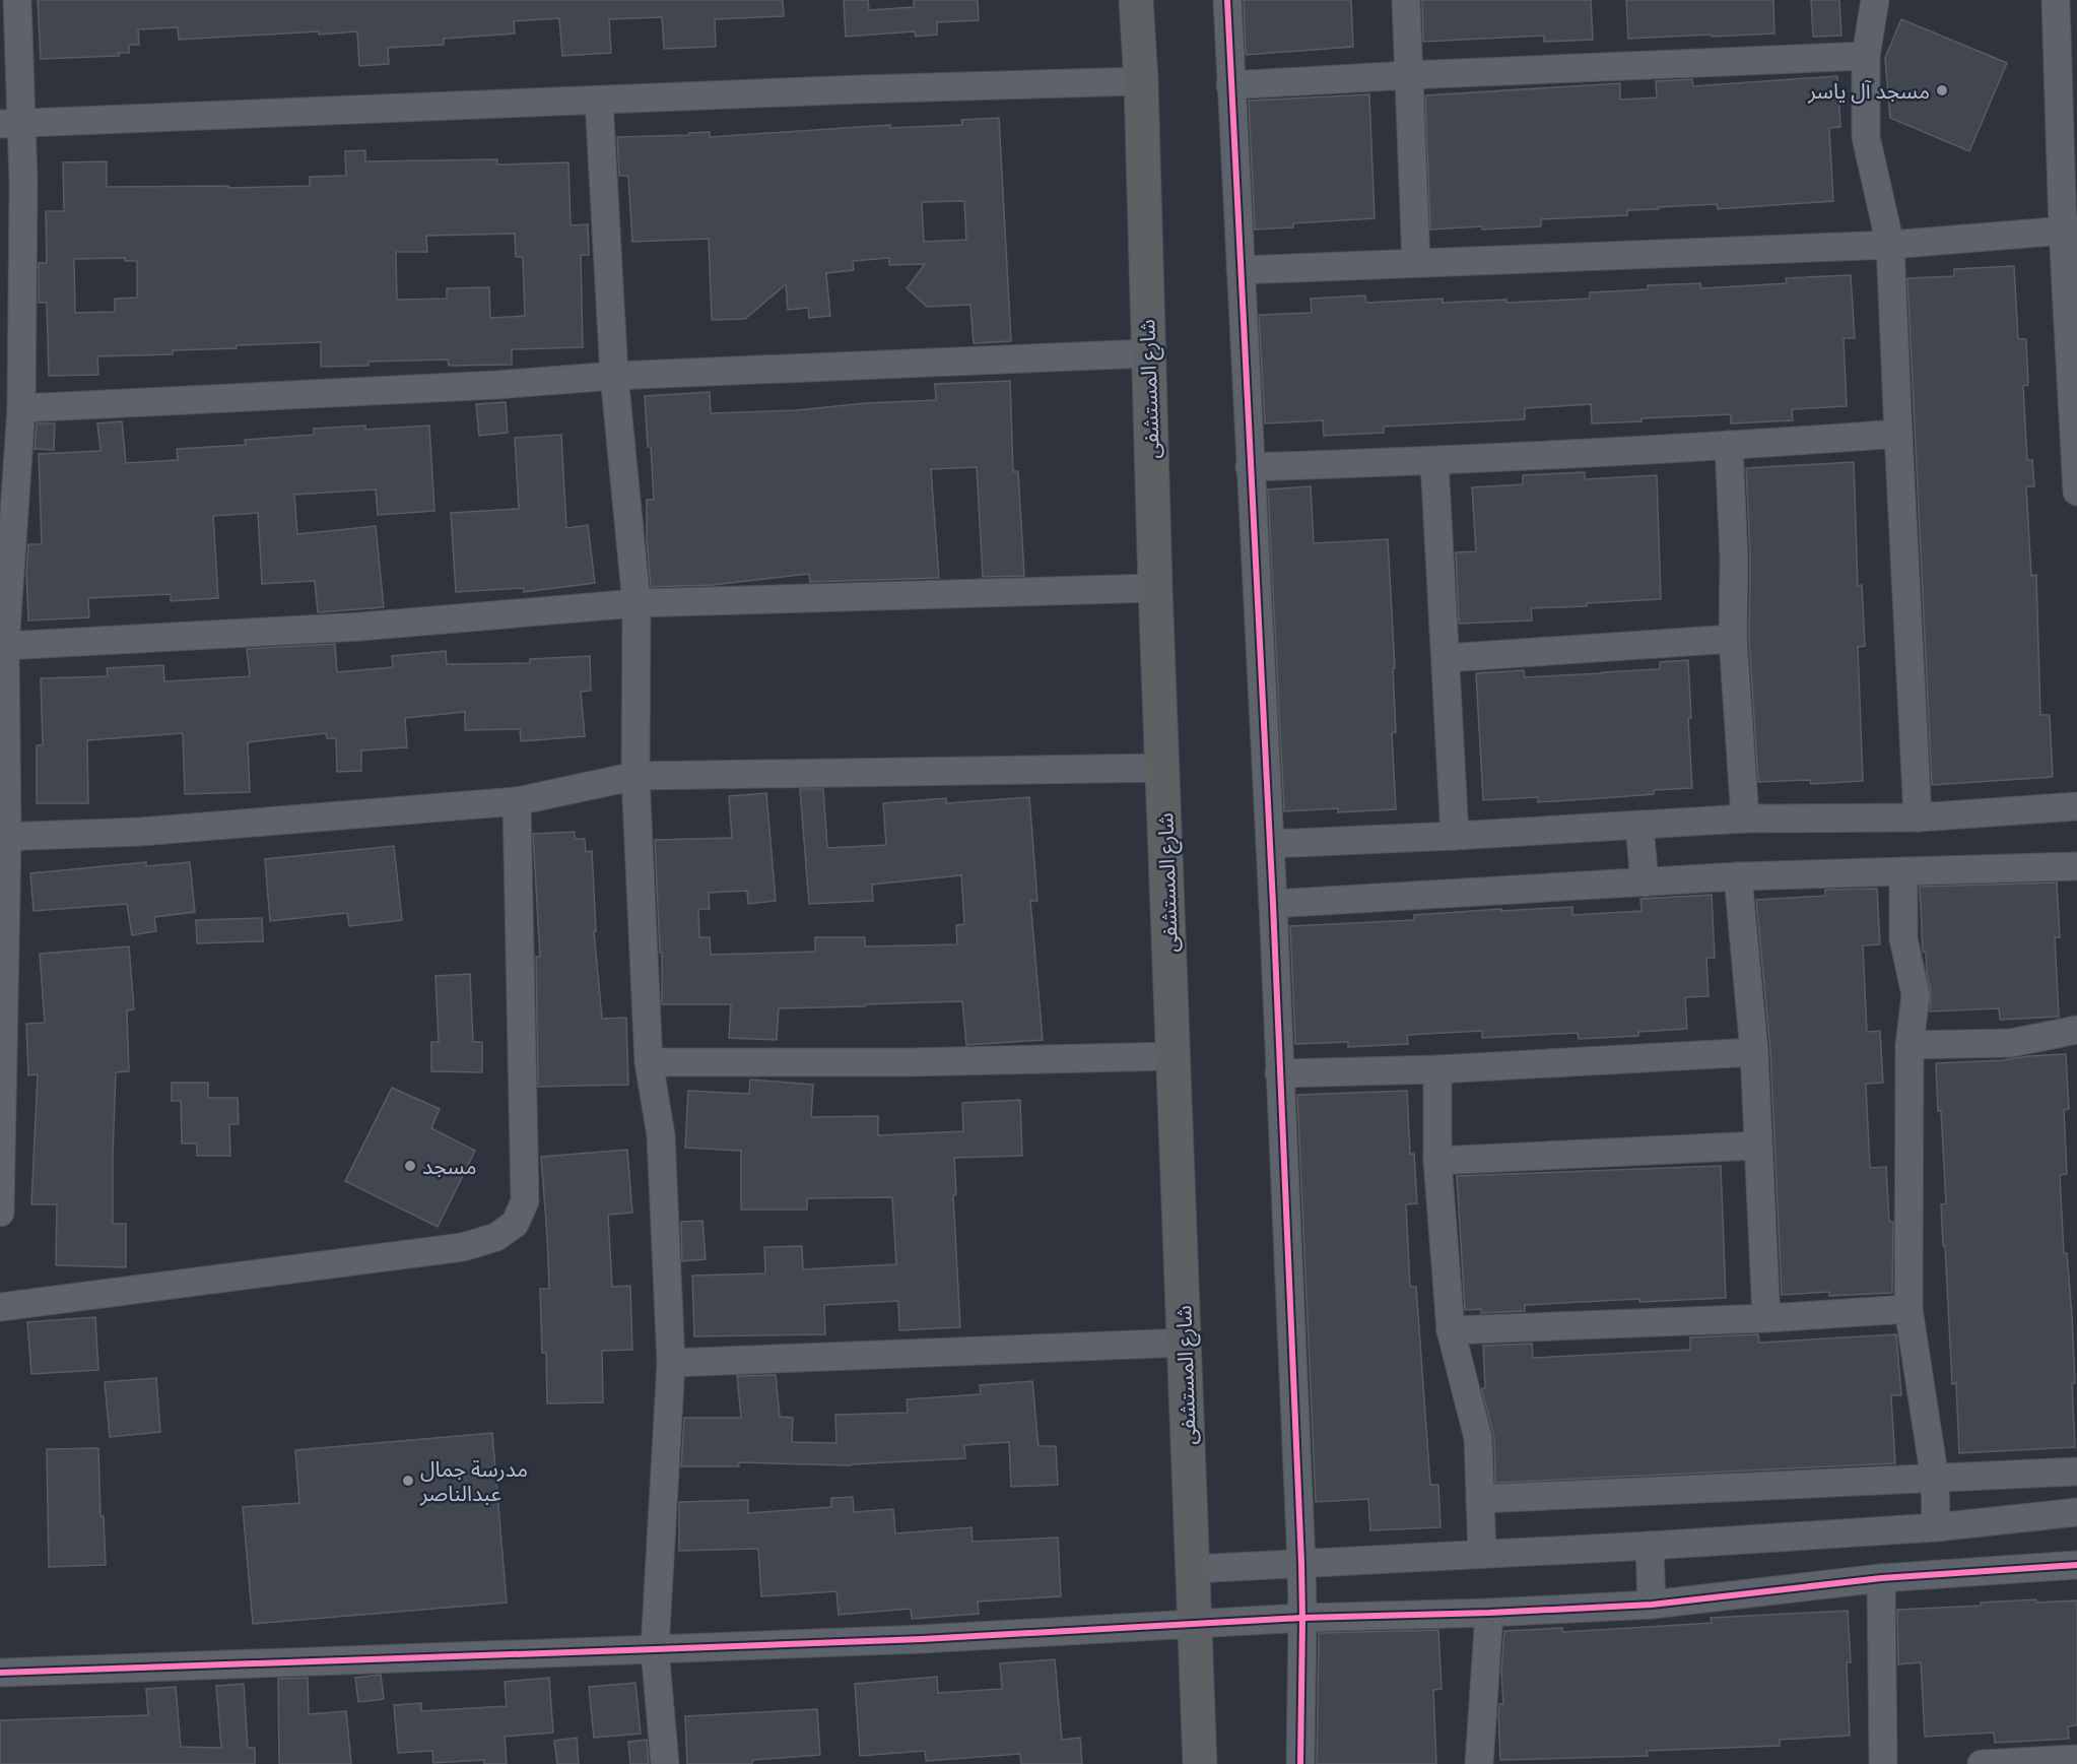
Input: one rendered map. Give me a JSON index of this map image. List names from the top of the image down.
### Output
{
  "streets": {
    "highway": ["شارع المستشفى"]
  },
  "places": ["مسجد آل ياسر", "مسجد", "مدرسة جمال عبدالناصر"]
}
